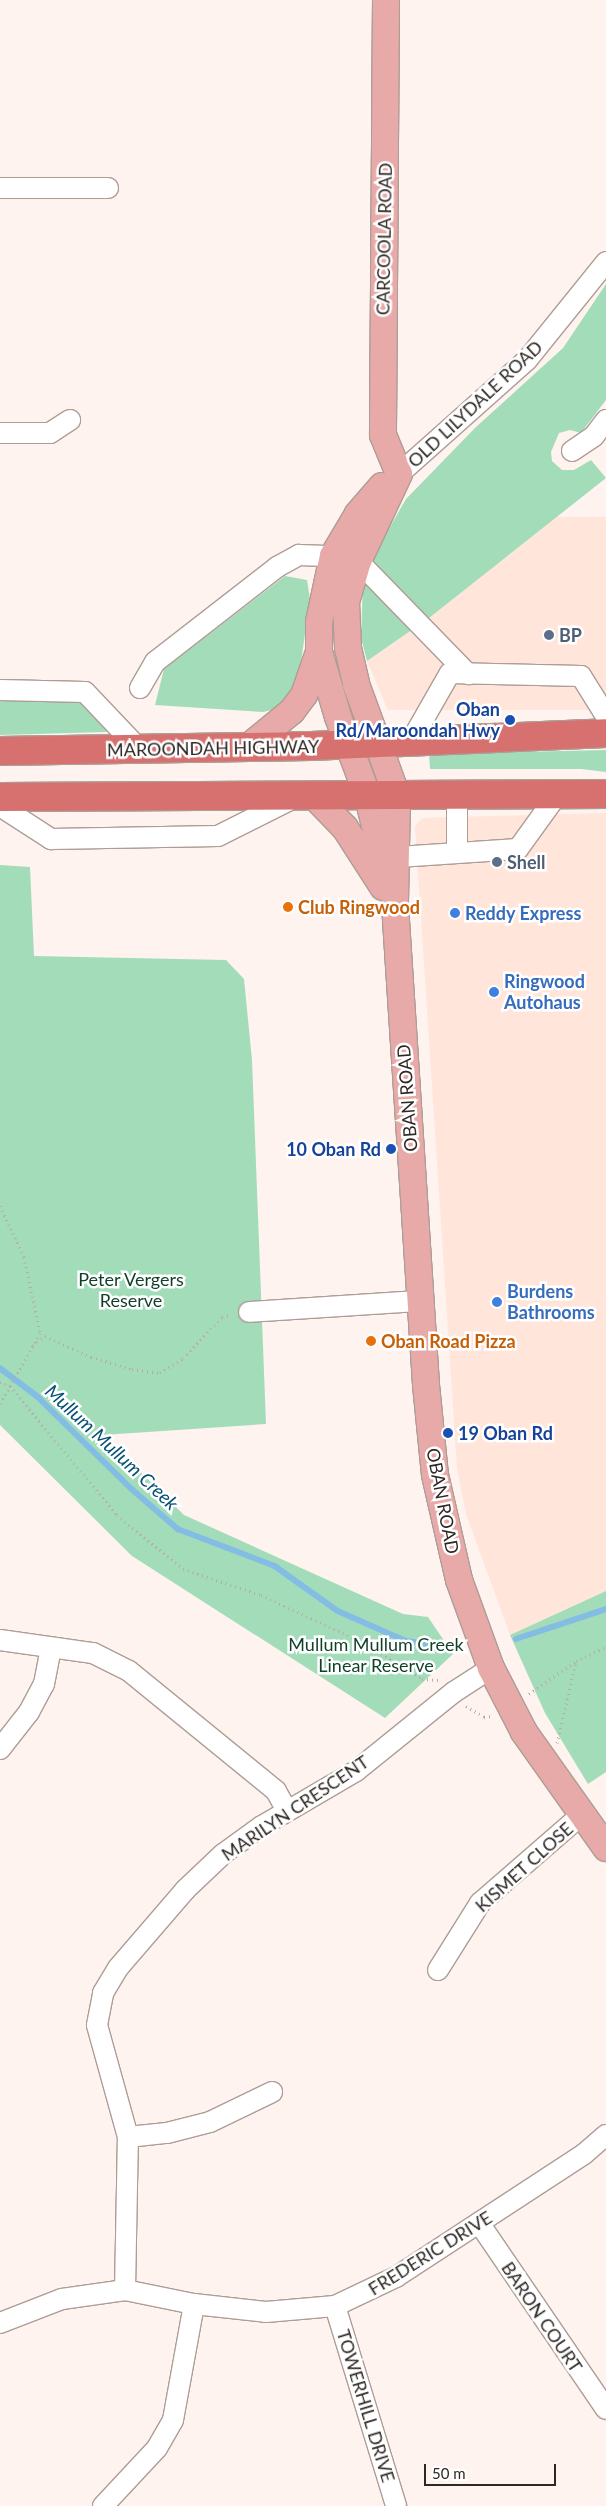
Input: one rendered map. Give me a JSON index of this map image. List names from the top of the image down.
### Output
{
  "streets": {
    "highway": ["MAROONDAH HIGHWAY"],
    "main road": ["CARCOOLA ROAD", "OLD LILYDALE ROAD", "OBAN ROAD"],
    "street": [
      "MARILYN CRESCENT",
      "KISMET CLOSE",
      "FREDERIC DRIVE",
      "BARON COURT",
      "TOWERHILL DRIVE"
    ]
  },
  "crossings": [
    ["CARCOOLA ROAD", "OLD LILYDALE ROAD"],
    ["OLD LILYDALE ROAD", "MAROONDAH HIGHWAY"],
    ["OLD LILYDALE ROAD", "OBAN ROAD"],
    ["MAROONDAH HIGHWAY", "OBAN ROAD"],
    ["OBAN ROAD", "MARILYN CRESCENT"],
    ["OBAN ROAD", "KISMET CLOSE"],
    ["MARILYN CRESCENT", "FREDERIC DRIVE"],
    ["FREDERIC DRIVE", "BARON COURT"],
    ["FREDERIC DRIVE", "TOWERHILL DRIVE"]
  ],
  "water": ["Mullum Mullum Creek"],
  "parks": ["Peter Vergers Reserve", "Mullum Mullum Creek Linear Reserve"],
  "places": [
    "BP",
    "Oban Rd/Maroondah Hwy",
    "Shell",
    "Club Ringwood",
    "Reddy Express",
    "Ringwood Autohaus",
    "10 Oban Rd",
    "Burdens Bathrooms",
    "Oban Road Pizza",
    "19 Oban Rd"
  ],
  "scale_bar": "50 m"
}
